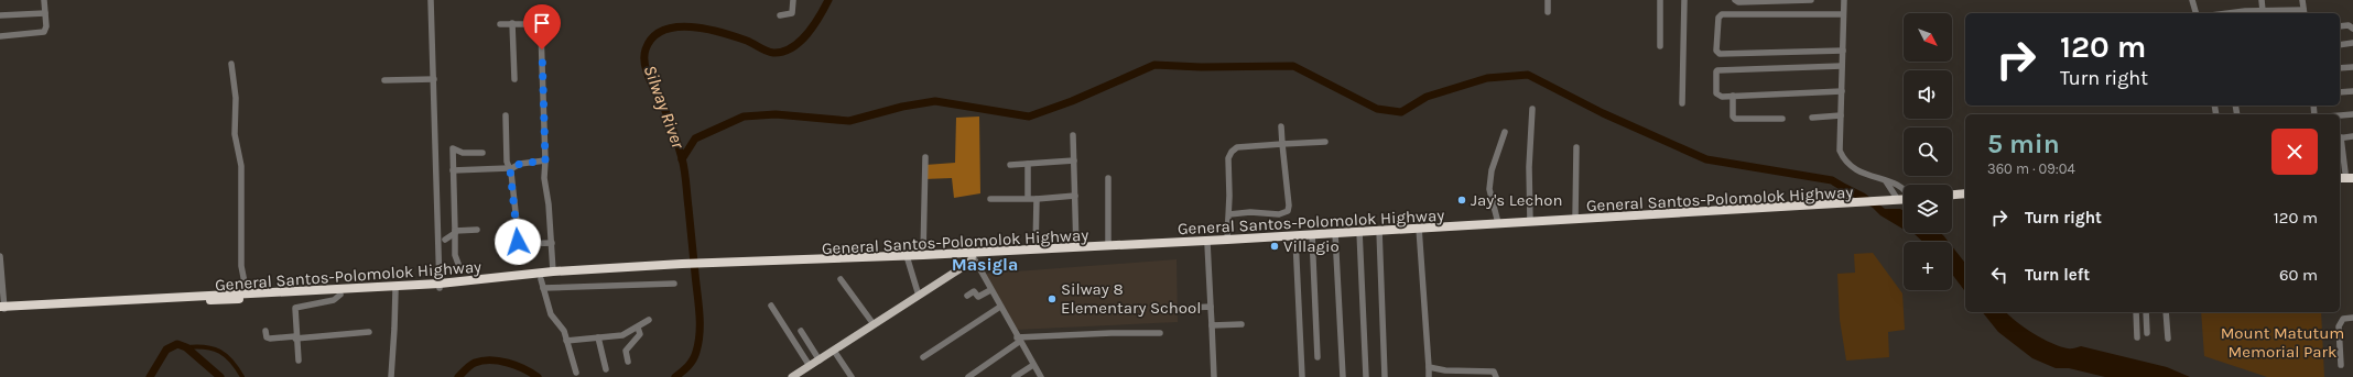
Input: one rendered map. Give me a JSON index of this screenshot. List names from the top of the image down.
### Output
{
  "streets": {
    "highway": ["General Santos-Polomolok Highway"]
  },
  "districts": ["Masigla"],
  "water": ["Silway River"],
  "parks": ["Mount Matutum Memorial Park"],
  "places": ["Jay's Lechon", "Villagio", "Silway 8 Elementary School"],
  "north": "bottom right",
  "page": {
    "map_buttons": "+",
    "turn": ["120 m", "Turn right"],
    "heading": ["5 min", "360 m · 09:04"],
    "list": [
      {
        "name": "Turn right",
        "value": "120 m"
      },
      {
        "name": "Turn left",
        "value": "60 m"
      }
    ]
  }
}
